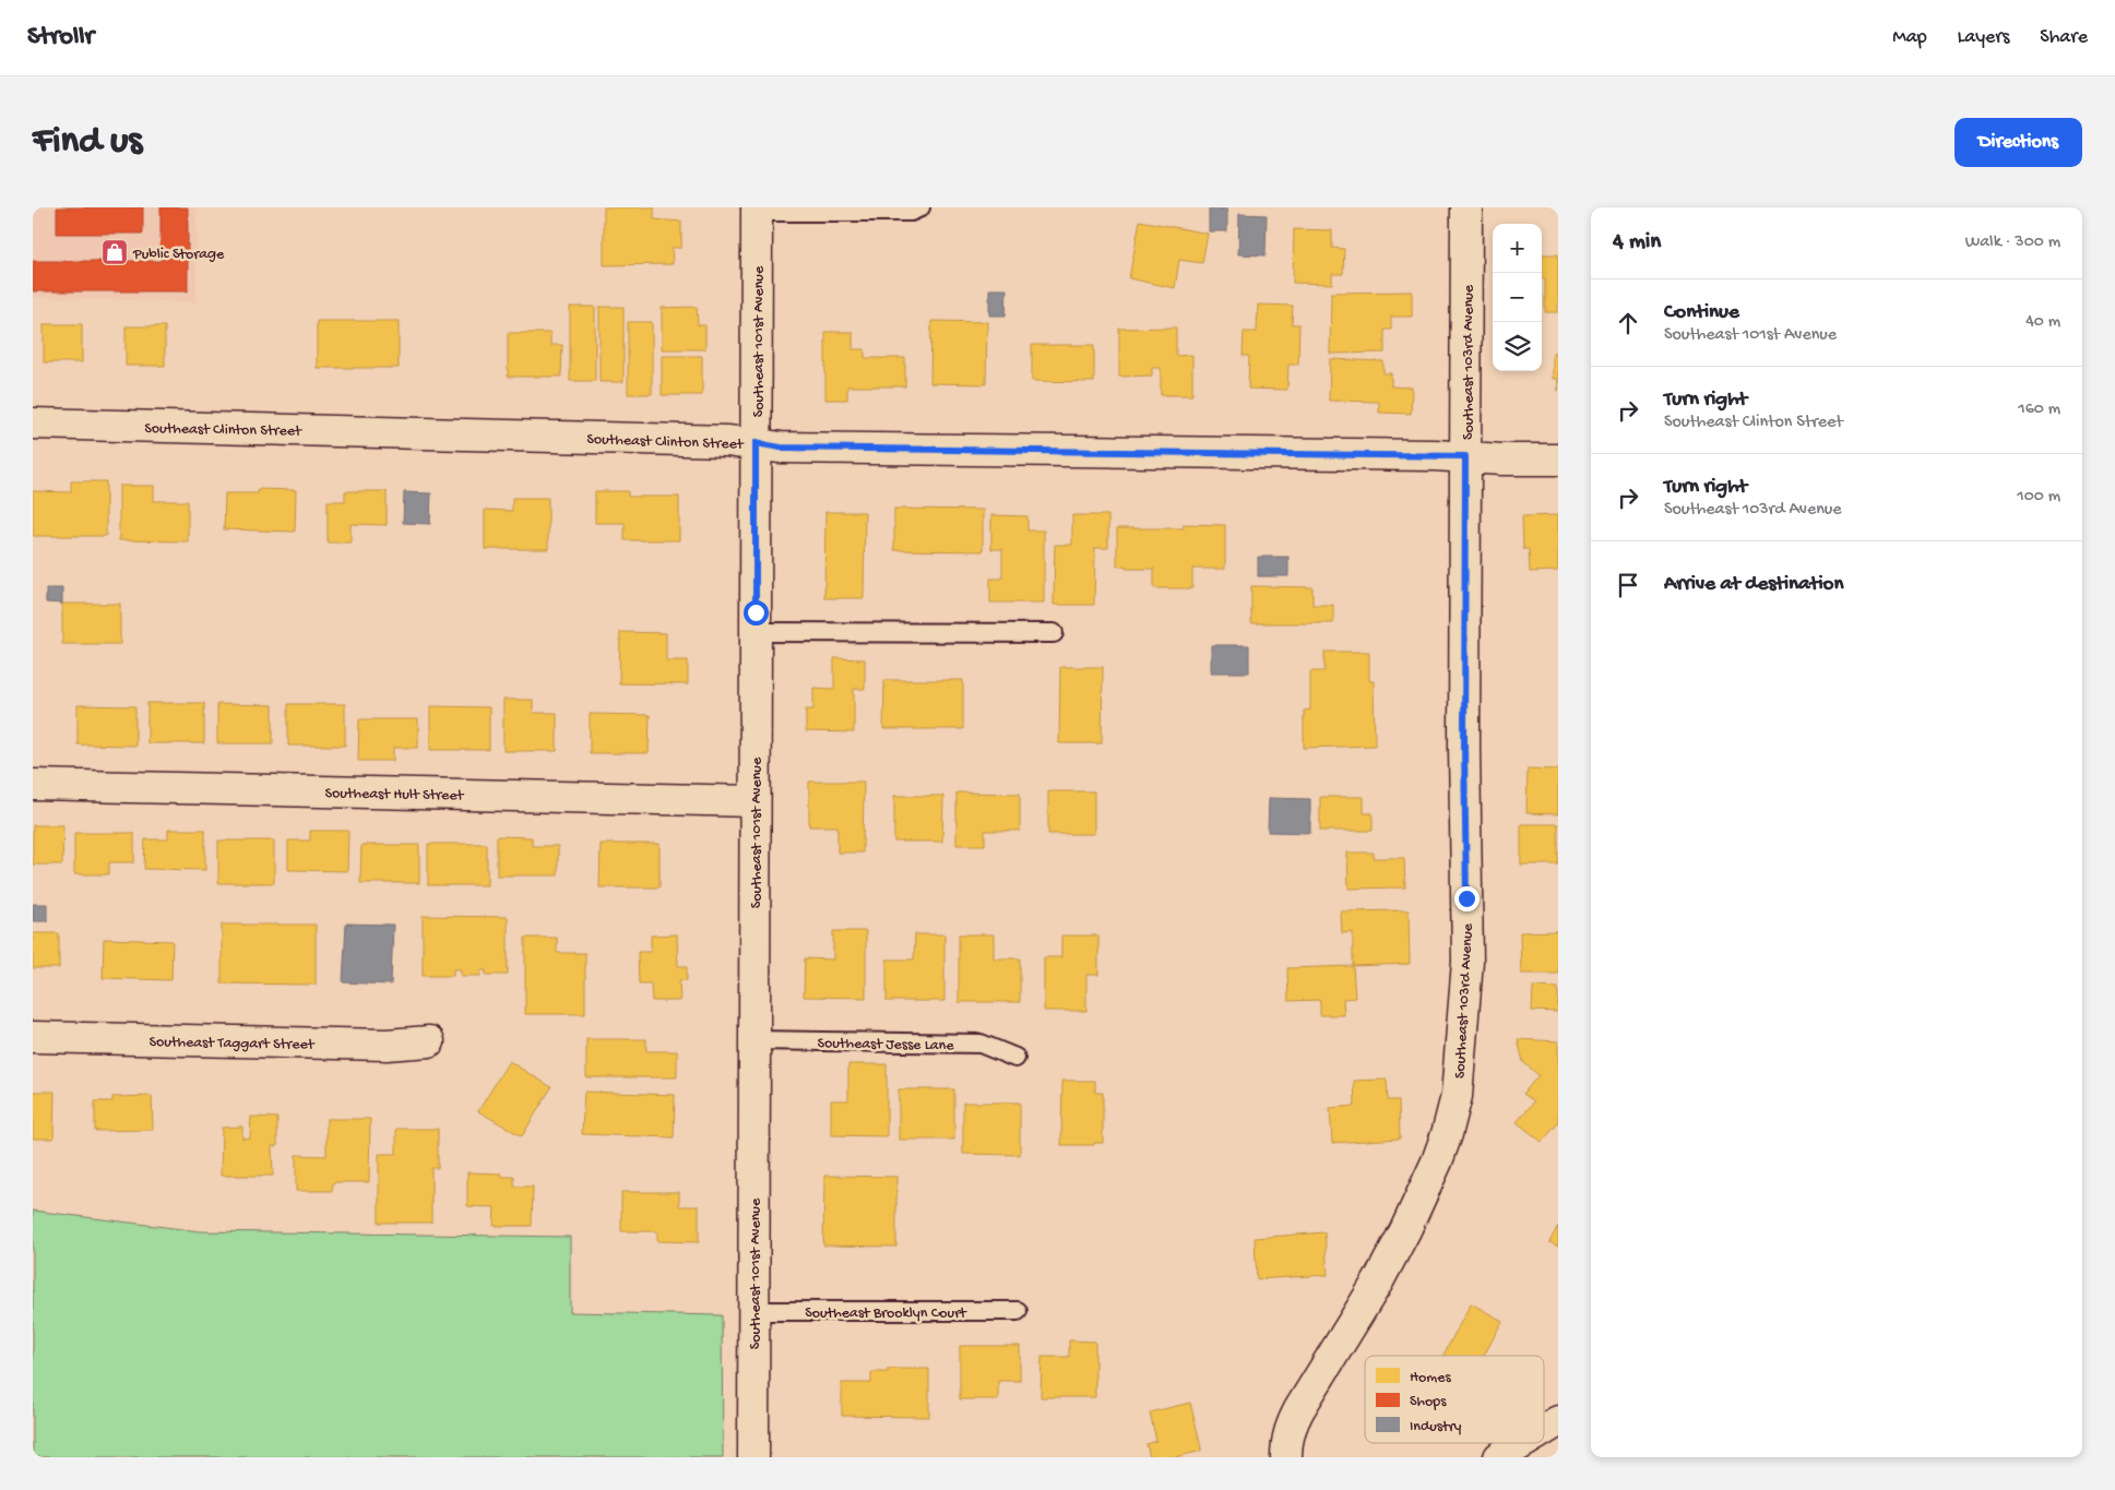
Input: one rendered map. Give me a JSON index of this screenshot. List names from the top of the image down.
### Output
{
  "streets": {
    "street": [
      "Southeast 101st Avenue",
      "Southeast 103rd Avenue",
      "Southeast Clinton Street",
      "Southeast Hult Street",
      "Southeast Taggart Street"
    ],
    "lane": ["Southeast Jesse Lane", "Southeast Brooklyn Court"]
  },
  "crossings": [
    ["Southeast 101st Avenue", "Southeast Clinton Street"],
    ["Southeast 101st Avenue", "Southeast Hult Street"],
    ["Southeast 101st Avenue", "Southeast Jesse Lane"],
    ["Southeast 101st Avenue", "Southeast Brooklyn Court"],
    ["Southeast 103rd Avenue", "Southeast Clinton Street"]
  ],
  "places": {
    "shop": ["Public Storage"]
  },
  "legend": ["Homes", "Shops", "Industry"],
  "page": {
    "header": "Strollr",
    "nav": ["Map", "Layers", "Share"],
    "buttons": "Directions",
    "title": "Find us",
    "heading": ["4 min", "Walk · 300 m"],
    "map_buttons": ["+", "−"],
    "list": [
      ["Continue", "Southeast 101st Avenue", "40 m"],
      ["Turn right", "Southeast Clinton Street", "160 m"],
      ["Turn right", "Southeast 103rd Avenue", "100 m"],
      "Arrive at destination"
    ]
  }
}
